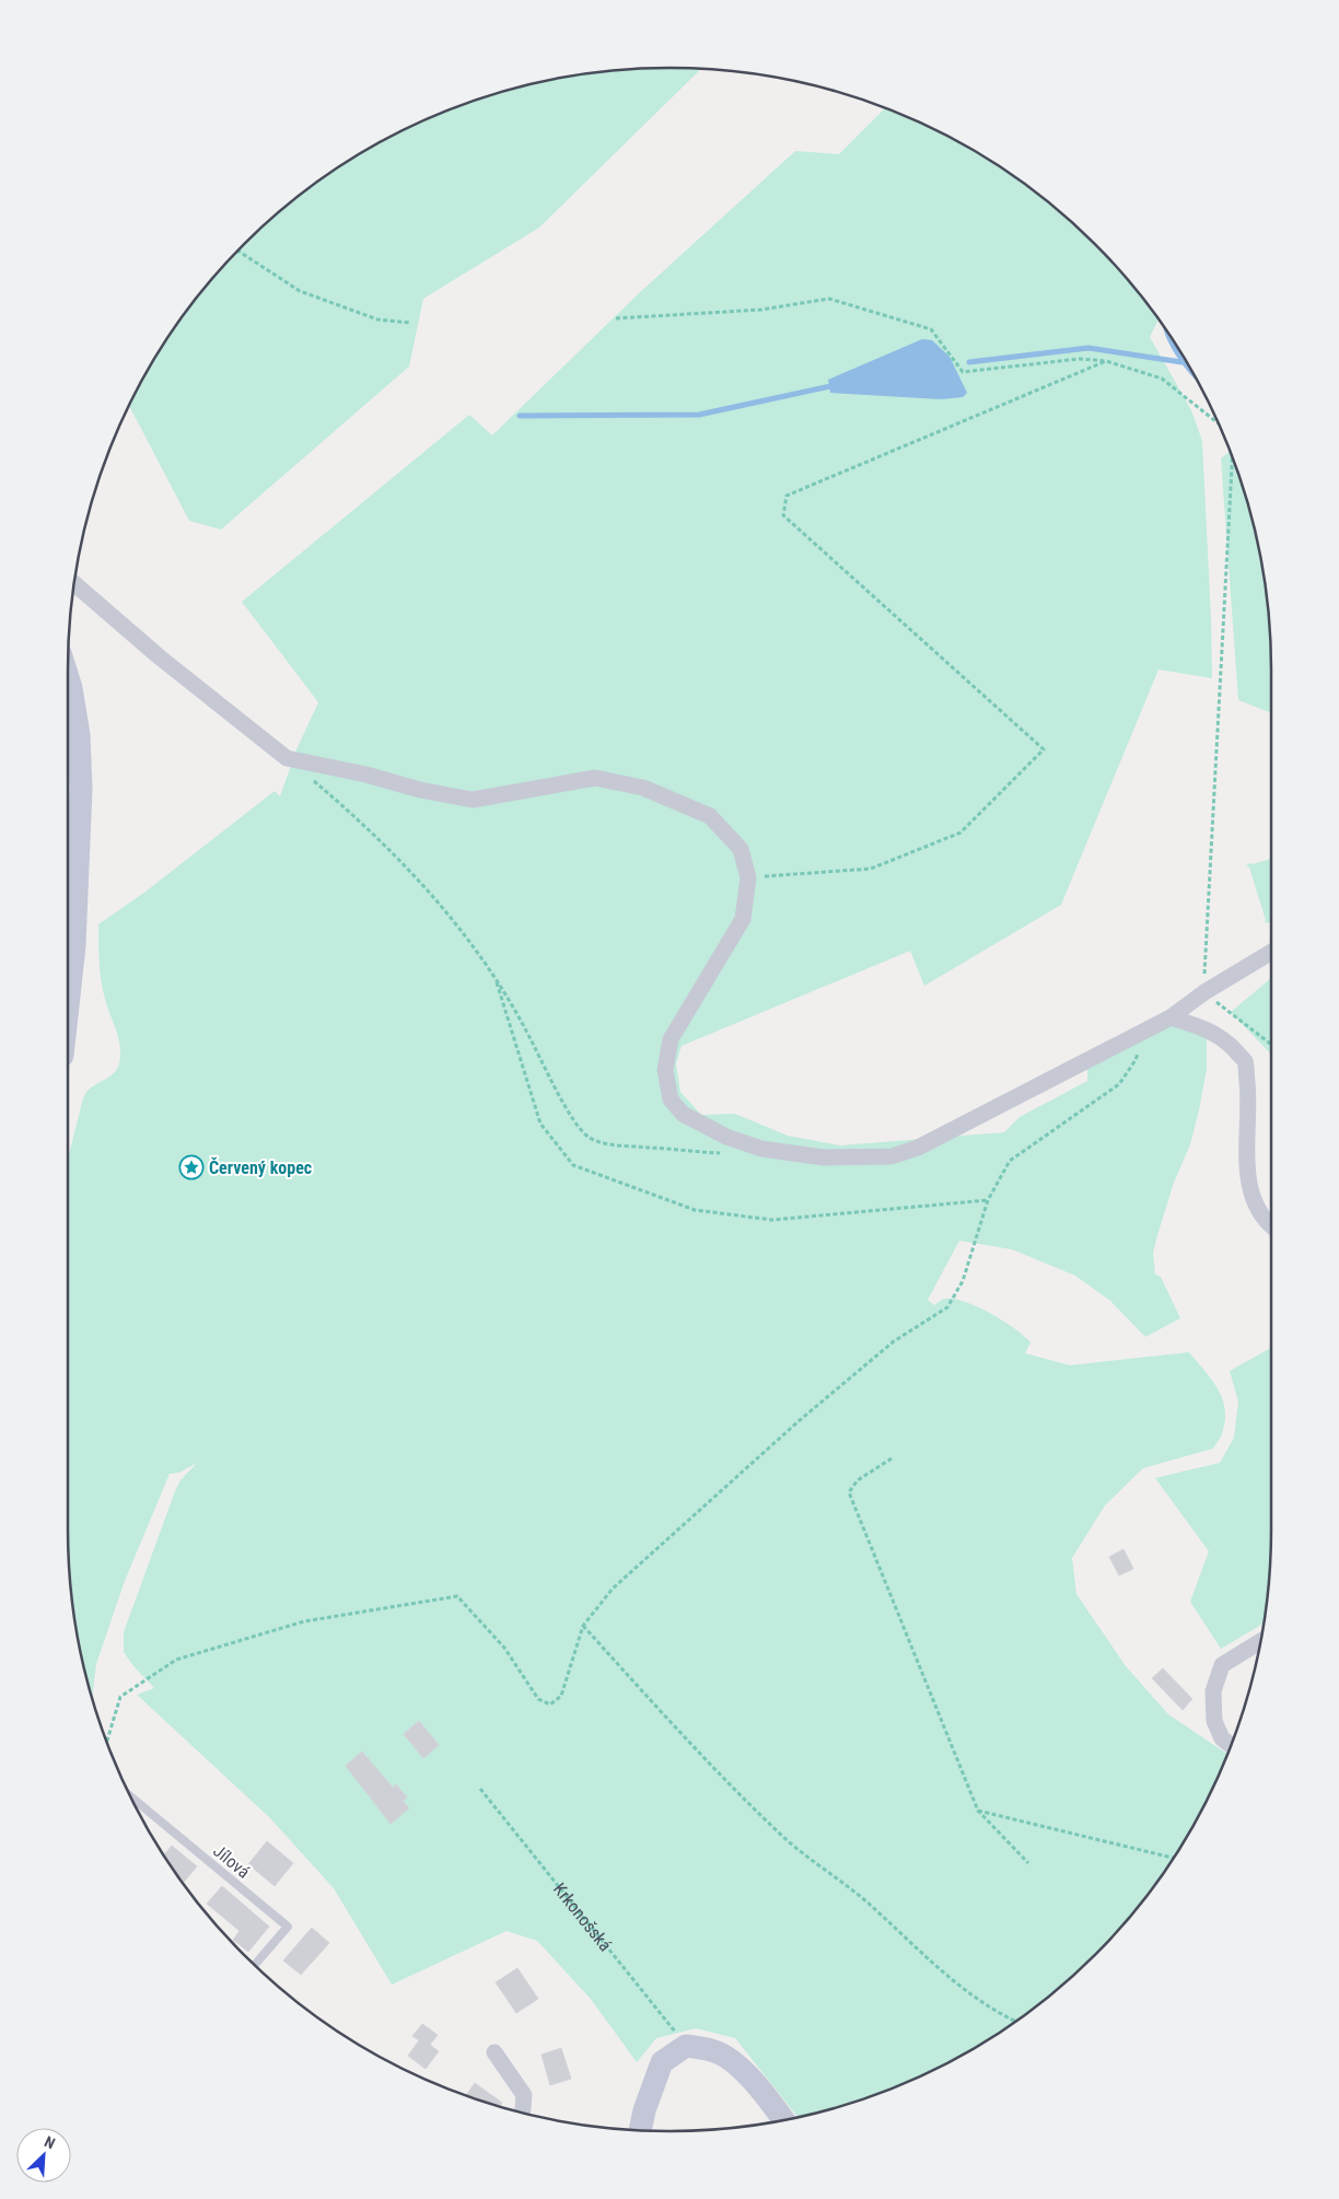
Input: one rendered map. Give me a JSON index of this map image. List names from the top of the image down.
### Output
{
  "streets": {
    "lane": ["Jílová"],
    "path": ["Krkonošská"]
  },
  "places": {
    "place": ["Červený kopec"]
  },
  "north": "top right"
}
